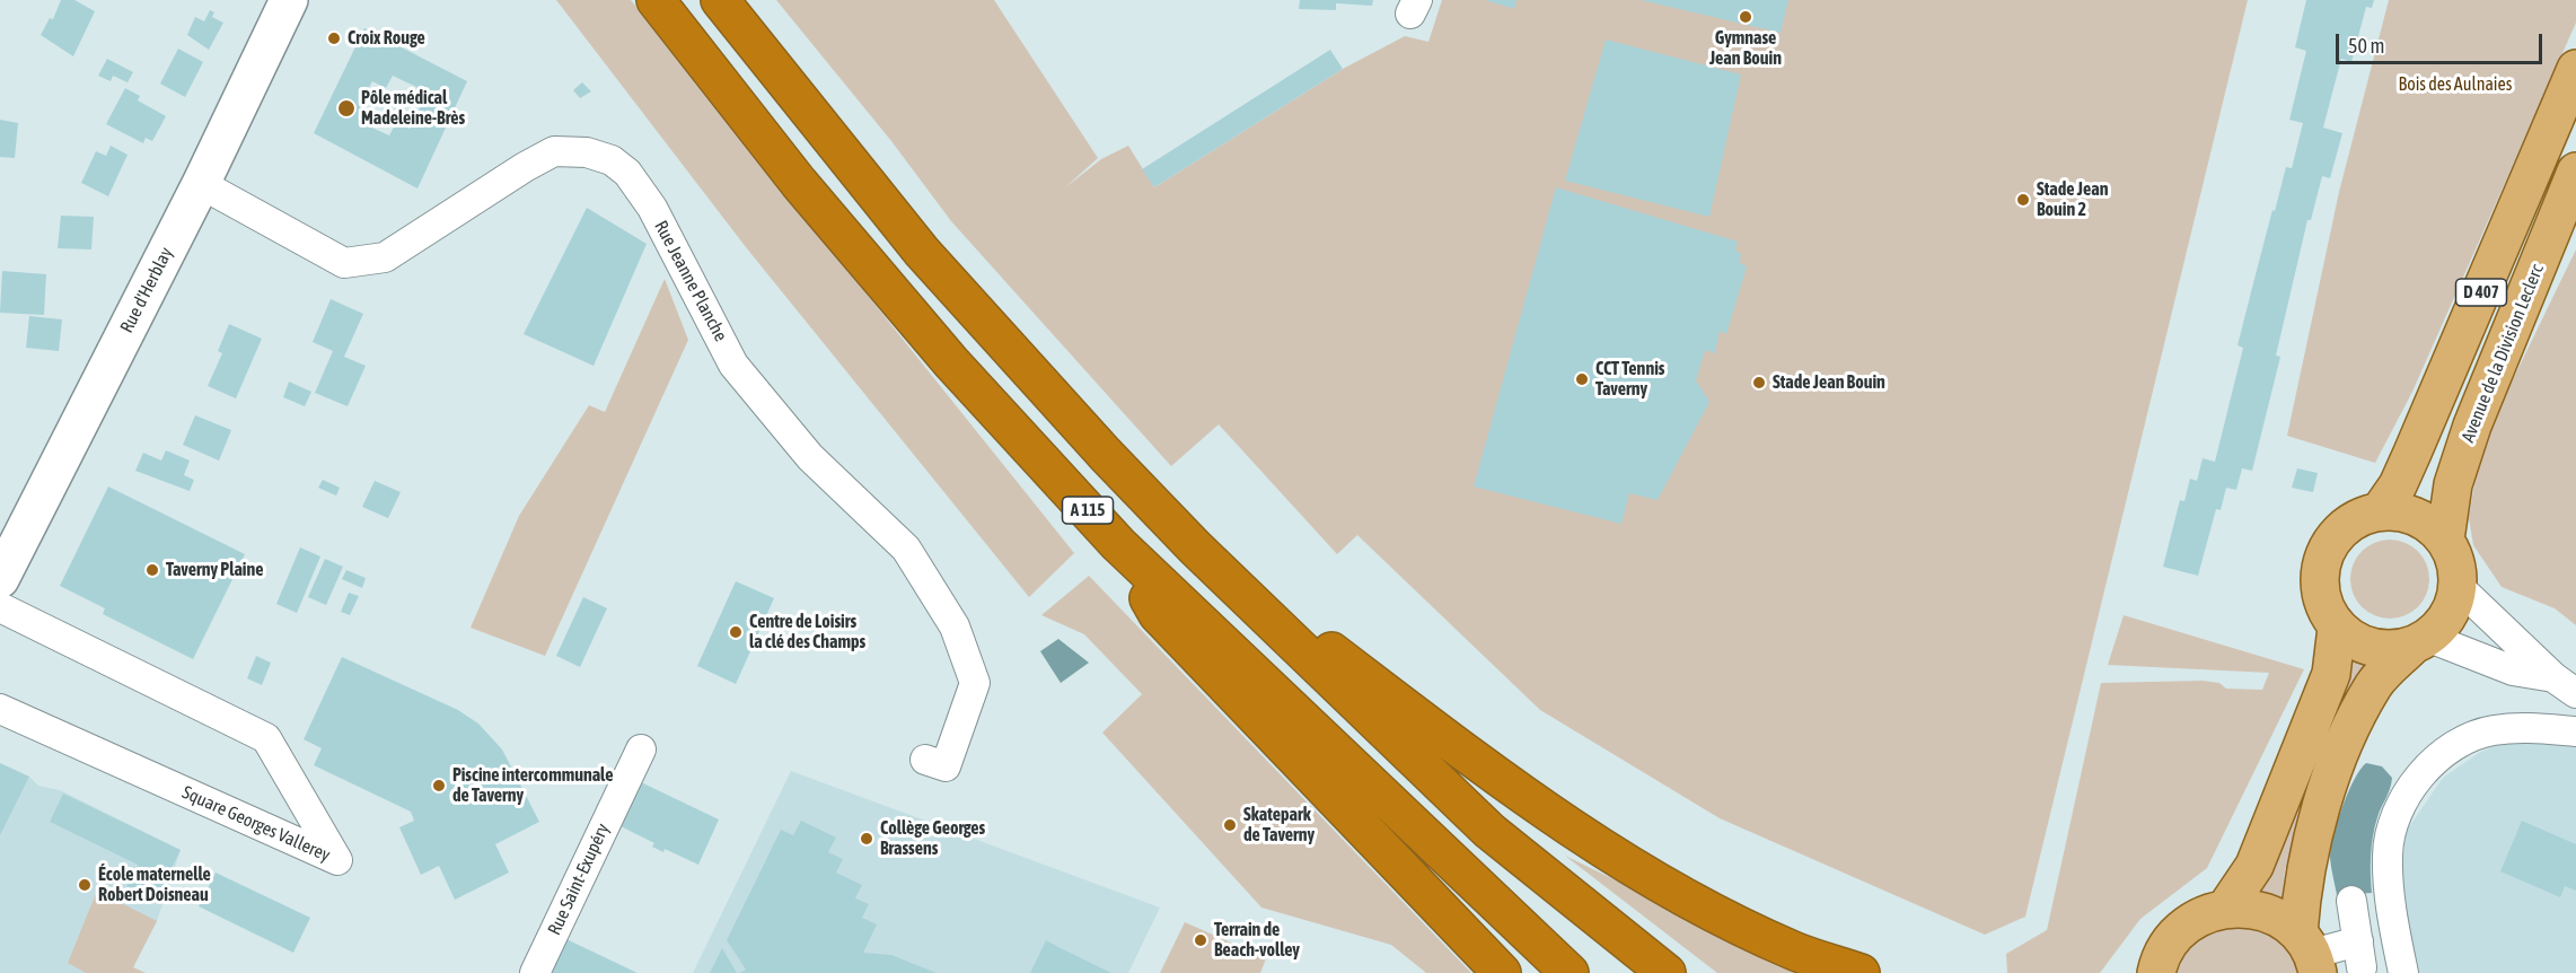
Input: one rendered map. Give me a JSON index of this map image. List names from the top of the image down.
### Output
{
  "streets": {
    "highway": ["A 115"],
    "main road": ["Rue d'Herblay", "D 407", "Avenue de la Division Leclerc"],
    "street": ["Rue Jeanne Planche", "Square Georges Vallerey", "Rue Saint-Exupéry"]
  },
  "crossings": [
    ["Rue Jeanne Planche", "Rue d'Herblay"],
    ["D 407", "Avenue de la Division Leclerc"]
  ],
  "parks": ["Bois des Aulnaies"],
  "places": [
    "Gymnase Jean Bouin",
    "Croix Rouge",
    "Pôle médical Madeleine-Brès",
    "Stade Jean Bouin 2",
    "CCT Tennis Taverny",
    "Stade Jean Bouin",
    "Taverny Plaine",
    "Centre de Loisirs la clé des Champs",
    "Piscine intercommunale de Taverny",
    "Skatepark de Taverny",
    "Collège Georges Brassens",
    "École maternelle Robert Doisneau",
    "Terrain de Beach-volley"
  ],
  "scale_bar": "50 m"
}
